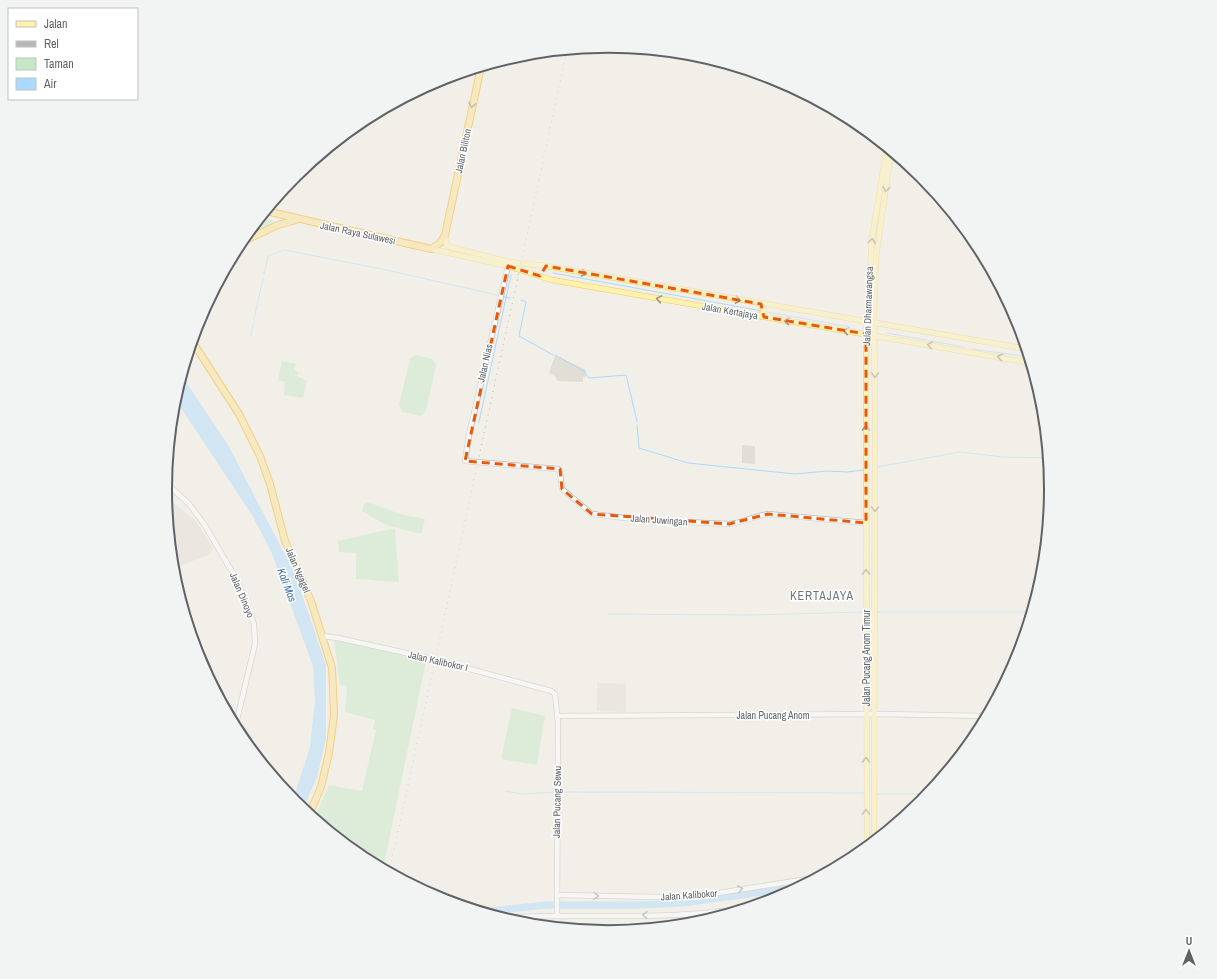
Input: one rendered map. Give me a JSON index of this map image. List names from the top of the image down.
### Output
{
  "streets": {
    "highway": ["Jalan Biliton", "Jalan Raya Sulawesi", "Jalan Ngagel"],
    "main road": ["Jalan Dharmawangsa", "Jalan Kertajaya", "Jalan Pucang Anom Timur"],
    "street": [
      "Jalan Nias",
      "Jalan Juwingan",
      "Jalan Dinoyo",
      "Jalan Kalibokor I",
      "Jalan Pucang Anom",
      "Jalan Pucang Sewu",
      "Jalan Kalibokor"
    ]
  },
  "crossings": [
    ["Jalan Biliton", "Jalan Kertajaya"],
    ["Jalan Raya Sulawesi", "Jalan Kertajaya"],
    ["Jalan Dharmawangsa", "Jalan Kertajaya"],
    ["Jalan Dharmawangsa", "Jalan Pucang Anom Timur"],
    ["Jalan Kertajaya", "Jalan Nias"],
    ["Jalan Nias", "Jalan Juwingan"],
    ["Jalan Juwingan", "Jalan Pucang Anom Timur"],
    ["Jalan Ngagel", "Jalan Kalibokor I"],
    ["Jalan Pucang Anom Timur", "Jalan Pucang Anom"],
    ["Jalan Kalibokor I", "Jalan Pucang Sewu"],
    ["Jalan Pucang Anom", "Jalan Pucang Sewu"],
    ["Jalan Pucang Sewu", "Jalan Kalibokor"]
  ],
  "one_way": ["Jalan Biliton"],
  "districts": ["KERTAJAYA"],
  "water": ["Kali Mas"],
  "legend": [
    "Jalan",
    "Rel",
    "Taman",
    "Air"
  ],
  "north": "top"
}
